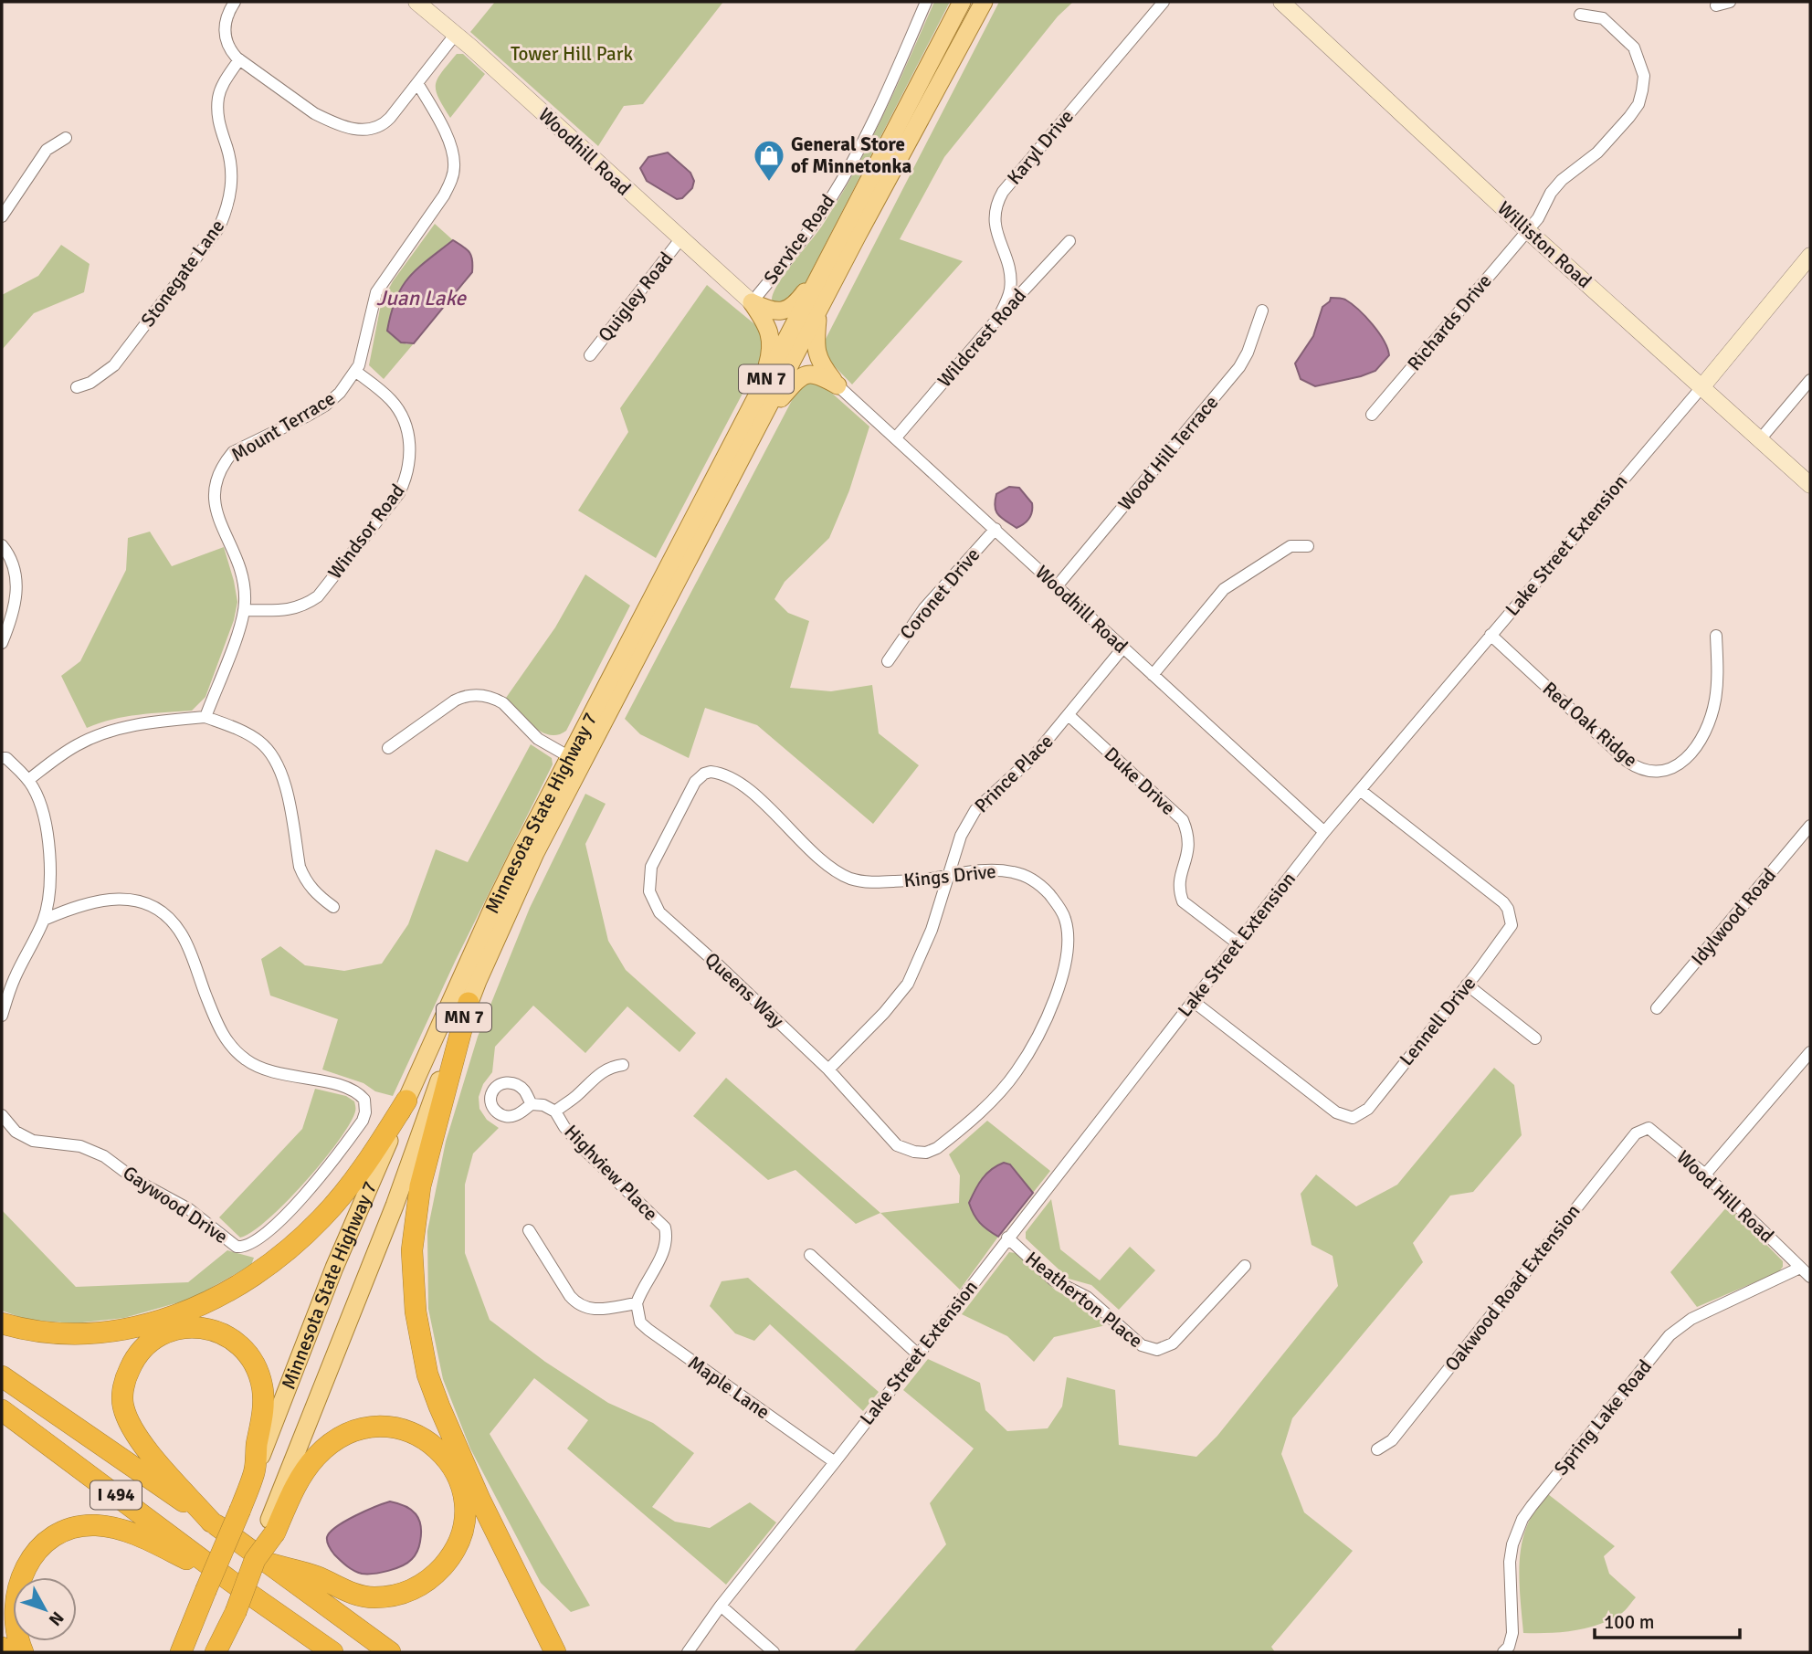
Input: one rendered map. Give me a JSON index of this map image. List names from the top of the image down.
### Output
{
  "streets": {
    "highway": ["MN 7", "Minnesota State Highway 7", "I 494"],
    "main road": ["Woodhill Road", "Williston Road", "Lake Street Extension"],
    "street": [
      "Karyl Drive",
      "Service Road",
      "Stonegate Lane",
      "Quigley Road",
      "Richards Drive",
      "Wildcrest Road",
      "Mount Terrace",
      "Wood Hill Terrace",
      "Windsor Road",
      "Coronet Drive",
      "Red Oak Ridge",
      "Prince Place",
      "Duke Drive",
      "Kings Drive",
      "Idylwood Road",
      "Queens Way",
      "Lennell Drive",
      "Highview Place",
      "Wood Hill Road",
      "Gaywood Drive",
      "Oakwood Road Extension",
      "Heatherton Place",
      "Maple Lane",
      "Spring Lake Road"
    ]
  },
  "crossings": [
    ["Karyl Drive", "Wildcrest Road"],
    ["Woodhill Road", "Service Road"],
    ["Woodhill Road", "Quigley Road"],
    ["Woodhill Road", "Wildcrest Road"],
    ["Woodhill Road", "Wood Hill Terrace"],
    ["Woodhill Road", "Lake Street Extension"],
    ["Woodhill Road", "Coronet Drive"],
    ["Woodhill Road", "Prince Place"],
    ["Williston Road", "Richards Drive"],
    ["Williston Road", "Lake Street Extension"],
    ["Mount Terrace", "Windsor Road"],
    ["Lake Street Extension", "Red Oak Ridge"],
    ["Lake Street Extension", "Duke Drive"],
    ["Lake Street Extension", "Lennell Drive"],
    ["Lake Street Extension", "Heatherton Place"],
    ["Lake Street Extension", "Maple Lane"],
    ["Prince Place", "Duke Drive"],
    ["Prince Place", "Kings Drive"],
    ["Prince Place", "Queens Way"],
    ["Minnesota State Highway 7", "I 494"],
    ["Kings Drive", "Queens Way"],
    ["Highview Place", "Maple Lane"],
    ["Wood Hill Road", "Oakwood Road Extension"],
    ["Wood Hill Road", "Spring Lake Road"]
  ],
  "water": ["Juan Lake"],
  "parks": ["Tower Hill Park"],
  "places": {
    "shop": ["General Store of Minnetonka"]
  },
  "scale_bar": "100 m",
  "north": "bottom right"
}
